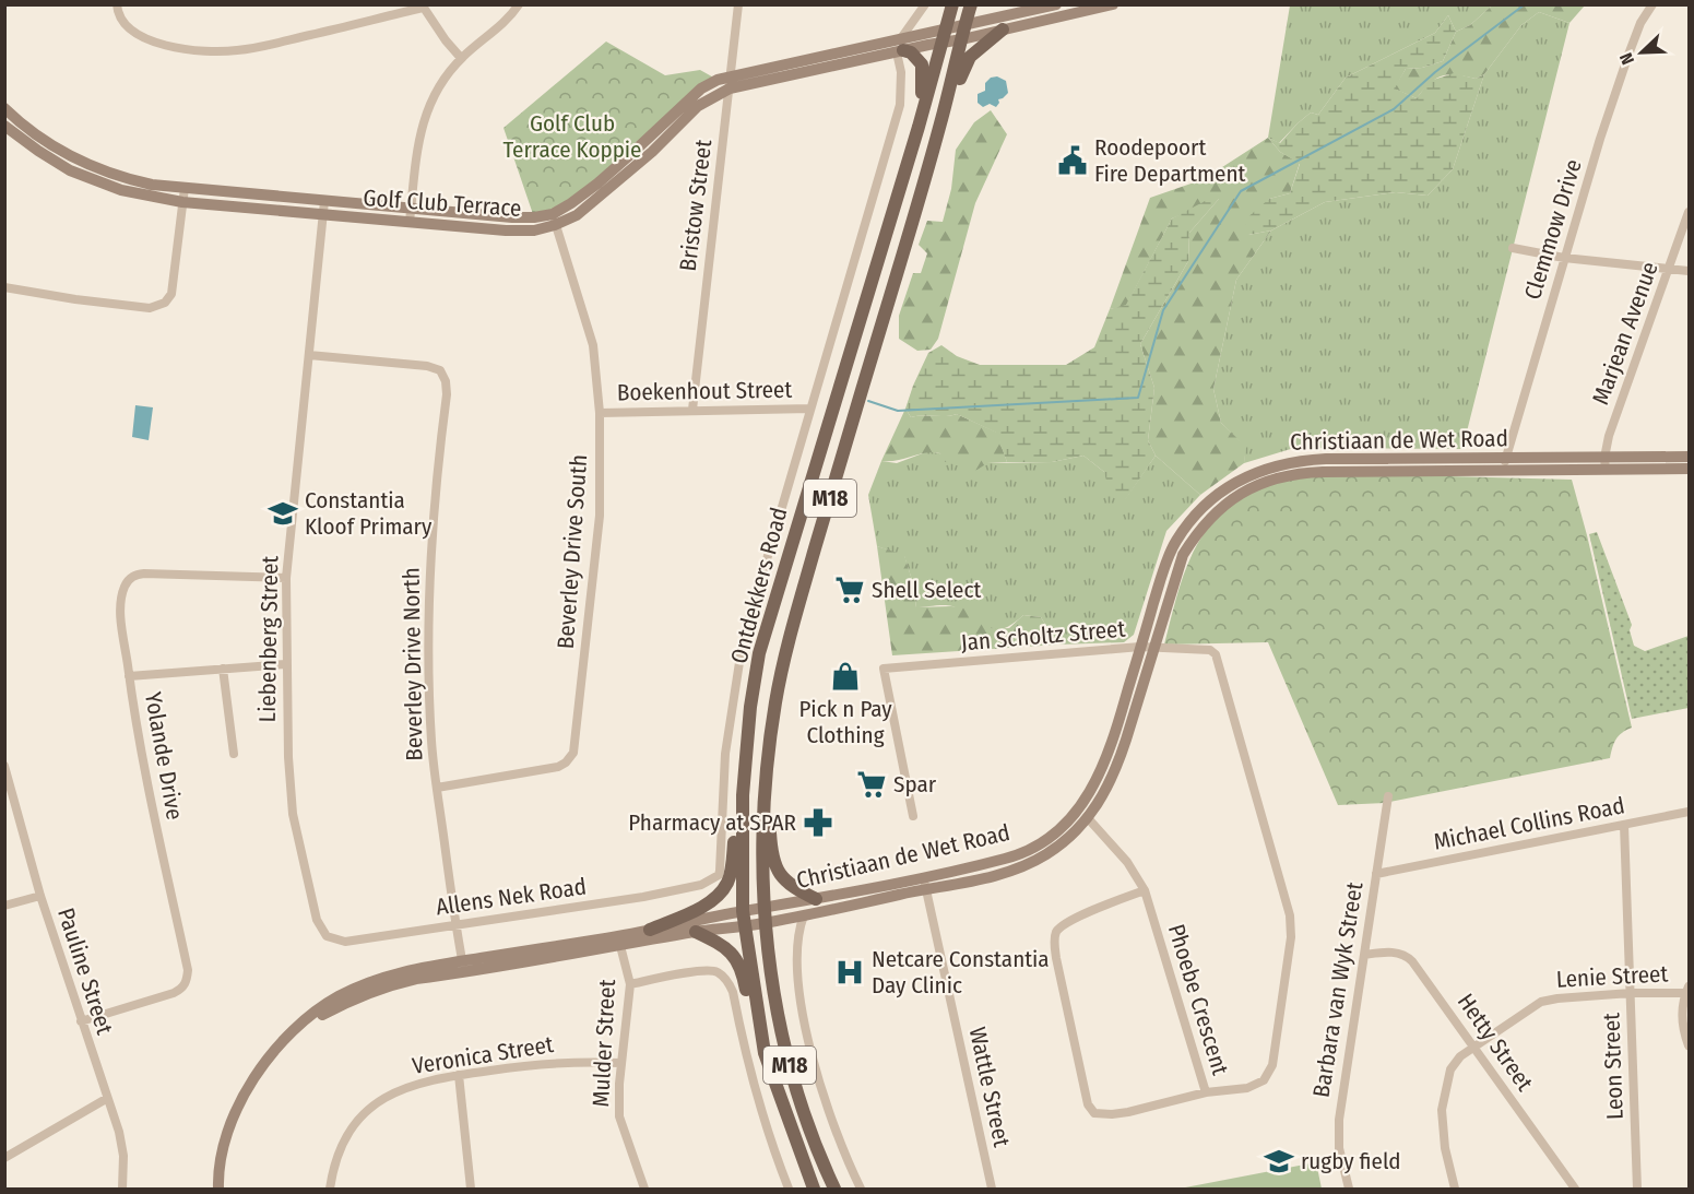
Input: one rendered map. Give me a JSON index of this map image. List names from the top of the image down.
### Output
{
  "streets": {
    "main road": [
      "Golf Club Terrace",
      "Christiaan de Wet Road",
      "M18",
      "Ontdekkers Road"
    ],
    "street": [
      "Bristow Street",
      "Clemmow Drive",
      "Marjean Avenue",
      "Boekenhout Street",
      "Beverley Drive South",
      "Jan Scholtz Street",
      "Liebenberg Street",
      "Beverley Drive North",
      "Yolande Drive",
      "Michael Collins Road",
      "Allens Nek Road",
      "Pauline Street",
      "Lenie Street",
      "Barbara van Wyk Street",
      "Phoebe Crescent",
      "Hetty Street",
      "Mulder Street",
      "Veronica Street",
      "Leon Street",
      "Wattle Street"
    ]
  },
  "crossings": [
    ["Golf Club Terrace", "Bristow Street"],
    ["Golf Club Terrace", "Beverley Drive South"],
    ["Golf Club Terrace", "Ontdekkers Road"],
    ["Golf Club Terrace", "Liebenberg Street"],
    ["Bristow Street", "Boekenhout Street"],
    ["Clemmow Drive", "Christiaan de Wet Road"],
    ["Marjean Avenue", "Christiaan de Wet Road"],
    ["Boekenhout Street", "Beverley Drive South"],
    ["Boekenhout Street", "Ontdekkers Road"],
    ["Christiaan de Wet Road", "Ontdekkers Road"],
    ["Christiaan de Wet Road", "Jan Scholtz Street"],
    ["Christiaan de Wet Road", "Beverley Drive North"],
    ["Christiaan de Wet Road", "Phoebe Crescent"],
    ["Christiaan de Wet Road", "Mulder Street"],
    ["Christiaan de Wet Road", "Wattle Street"],
    ["Beverley Drive South", "Beverley Drive North"],
    ["Ontdekkers Road", "Allens Nek Road"],
    ["Jan Scholtz Street", "Phoebe Crescent"],
    ["Liebenberg Street", "Beverley Drive North"],
    ["Liebenberg Street", "Yolande Drive"],
    ["Liebenberg Street", "Allens Nek Road"],
    ["Beverley Drive North", "Allens Nek Road"],
    ["Yolande Drive", "Pauline Street"],
    ["Michael Collins Road", "Barbara van Wyk Street"],
    ["Michael Collins Road", "Leon Street"],
    ["Lenie Street", "Hetty Street"],
    ["Lenie Street", "Leon Street"],
    ["Barbara van Wyk Street", "Hetty Street"],
    ["Mulder Street", "Veronica Street"]
  ],
  "parks": ["Golf Club Terrace Koppie"],
  "places": {
    "public building": ["Roodepoort Fire Department"],
    "school or university": ["Constantia Kloof Primary", "rugby field"],
    "supermarket": ["Shell Select", "Spar"],
    "shop": ["Pick n Pay Clothing"],
    "pharmacy": ["Pharmacy at SPAR"],
    "hospital": ["Netcare Constantia Day Clinic"]
  },
  "north": "bottom left"
}
